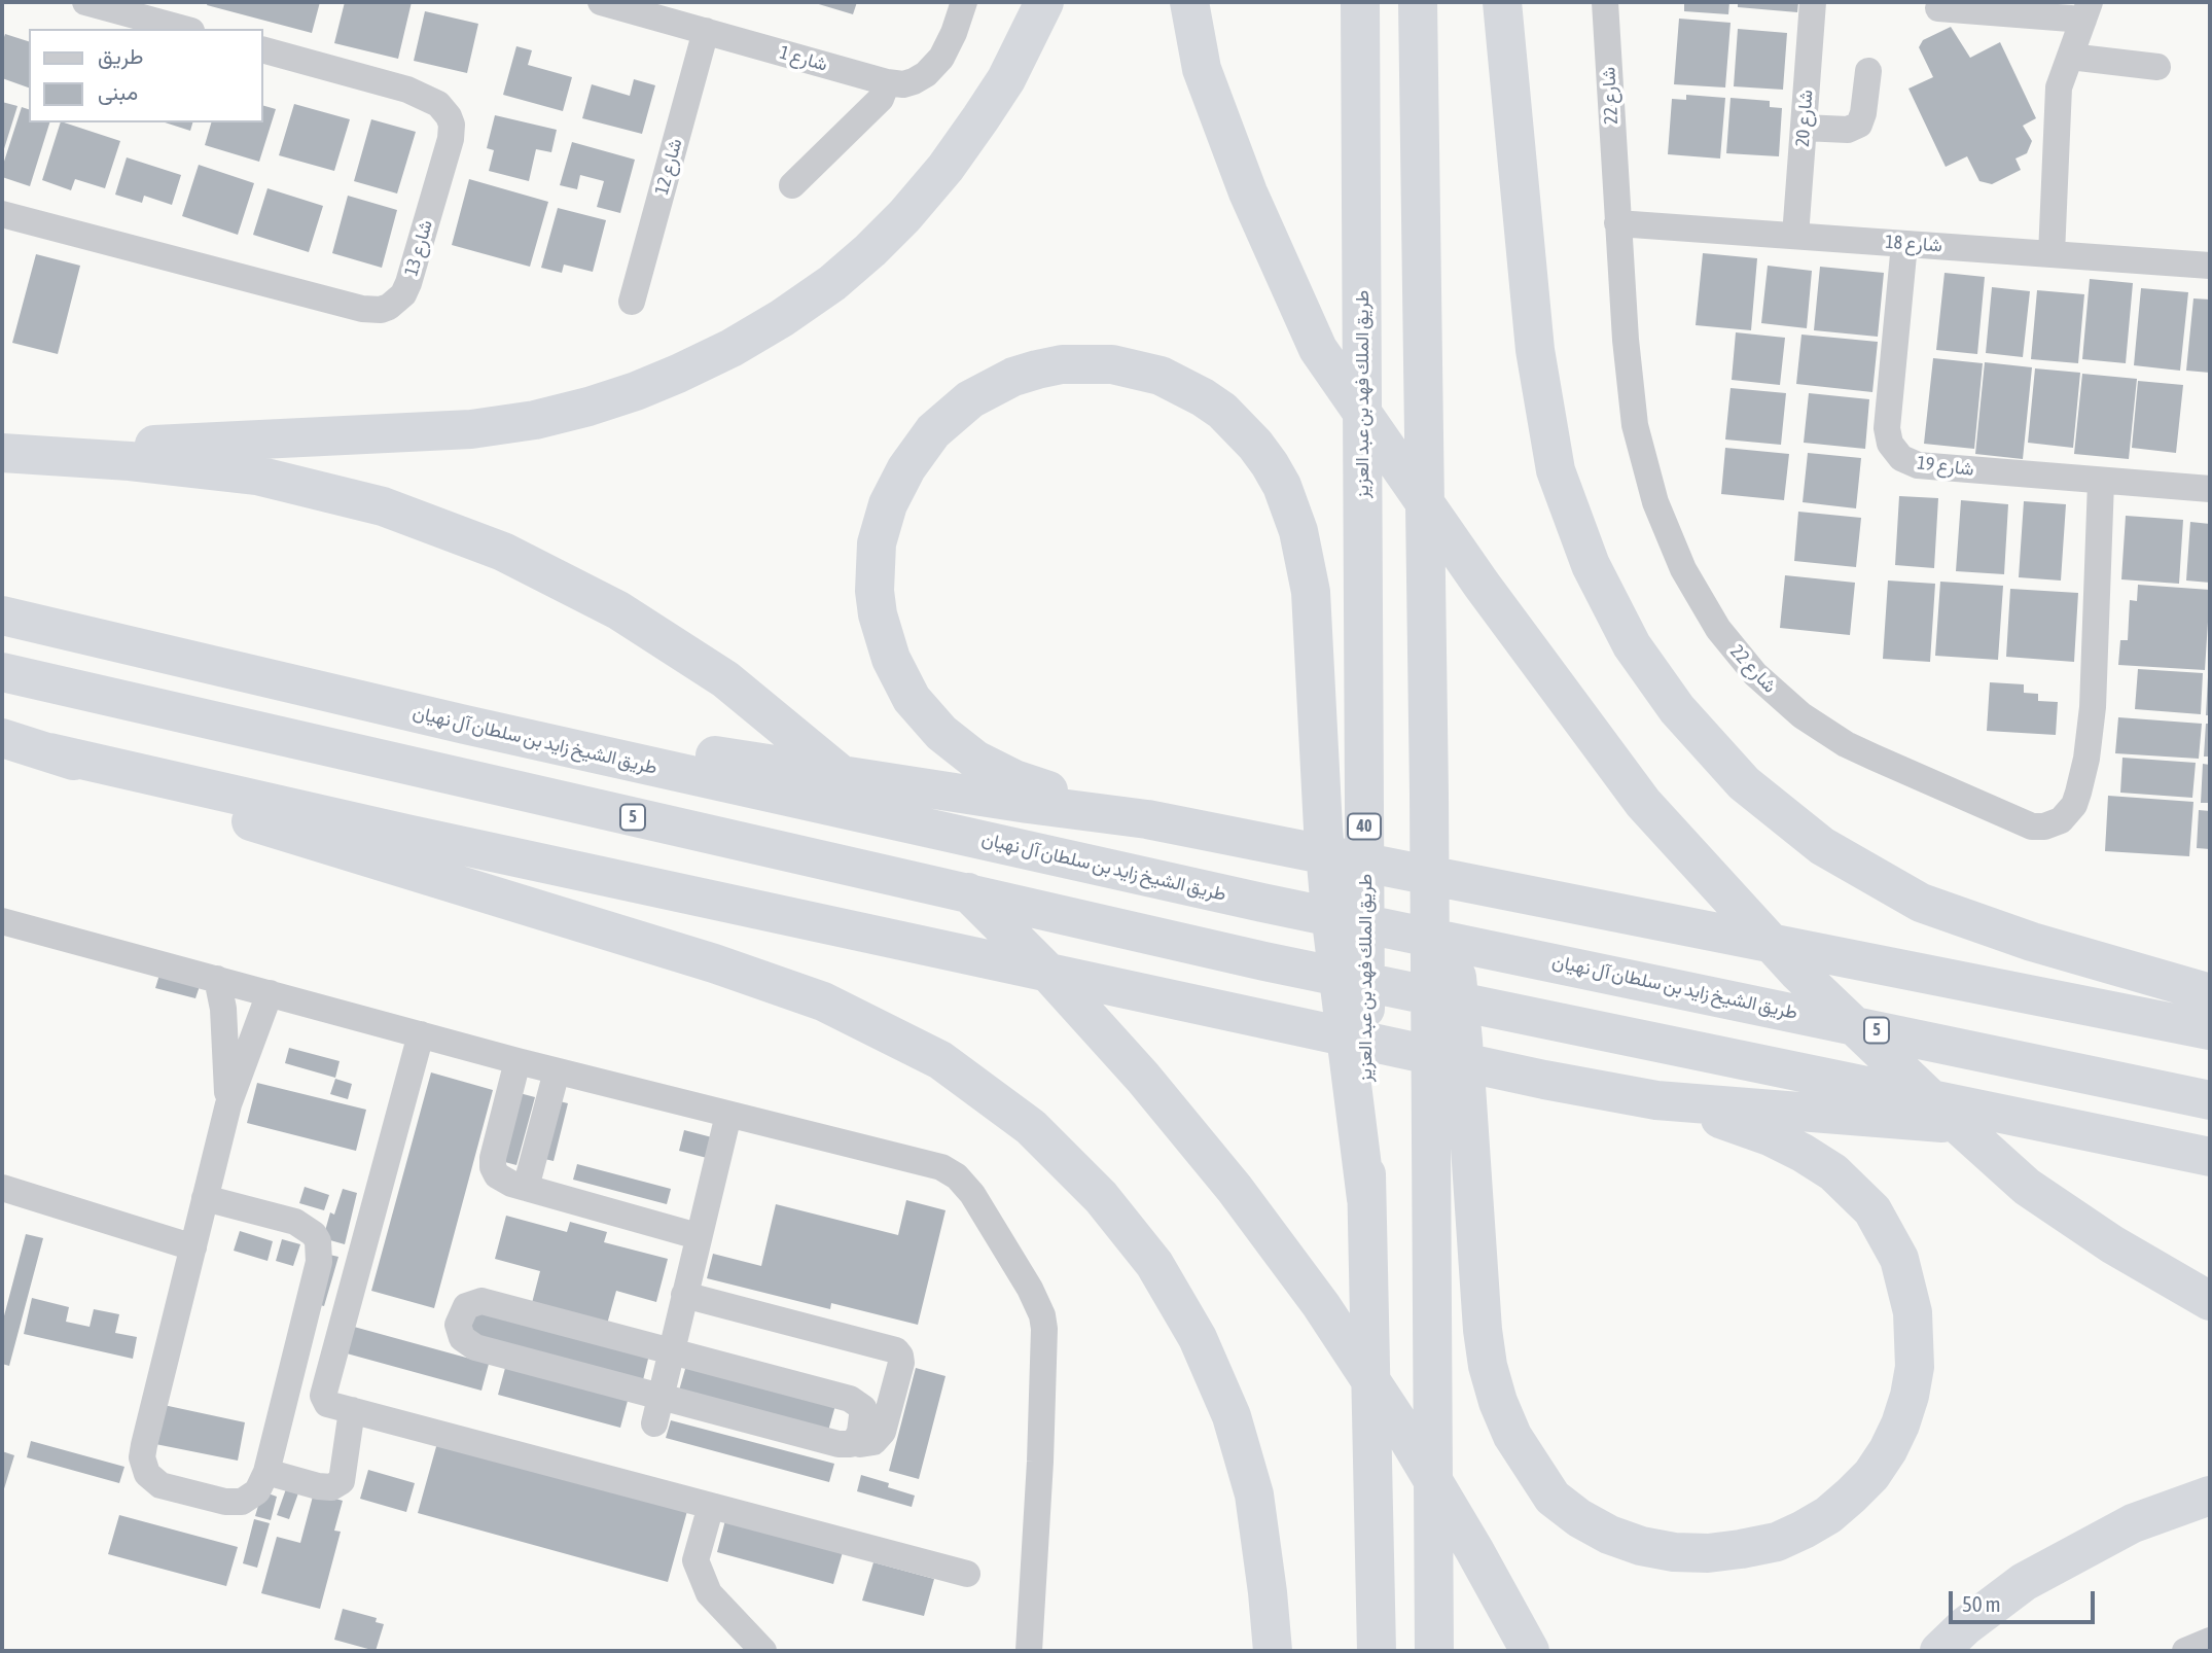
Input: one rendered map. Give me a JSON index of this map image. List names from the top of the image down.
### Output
{
  "streets": {
    "highway": [
      "طريق الملك فهد بن عبد العزيز",
      "طريق الشيخ زايد بن سلطان آل نهيان",
      "5",
      "40"
    ],
    "street": [
      "شارع 1",
      "شارع 22",
      "شارع 20",
      "شارع 12",
      "شارع 18",
      "شارع 13",
      "شارع 19"
    ]
  },
  "crossings": [
    ["شارع 1", "شارع 12"],
    ["شارع 22", "شارع 18"],
    ["شارع 22", "شارع 19"],
    ["شارع 20", "شارع 18"],
    ["شارع 18", "شارع 19"]
  ],
  "legend": ["طريق", "مبنى"],
  "scale_bar": "50 m"
}
